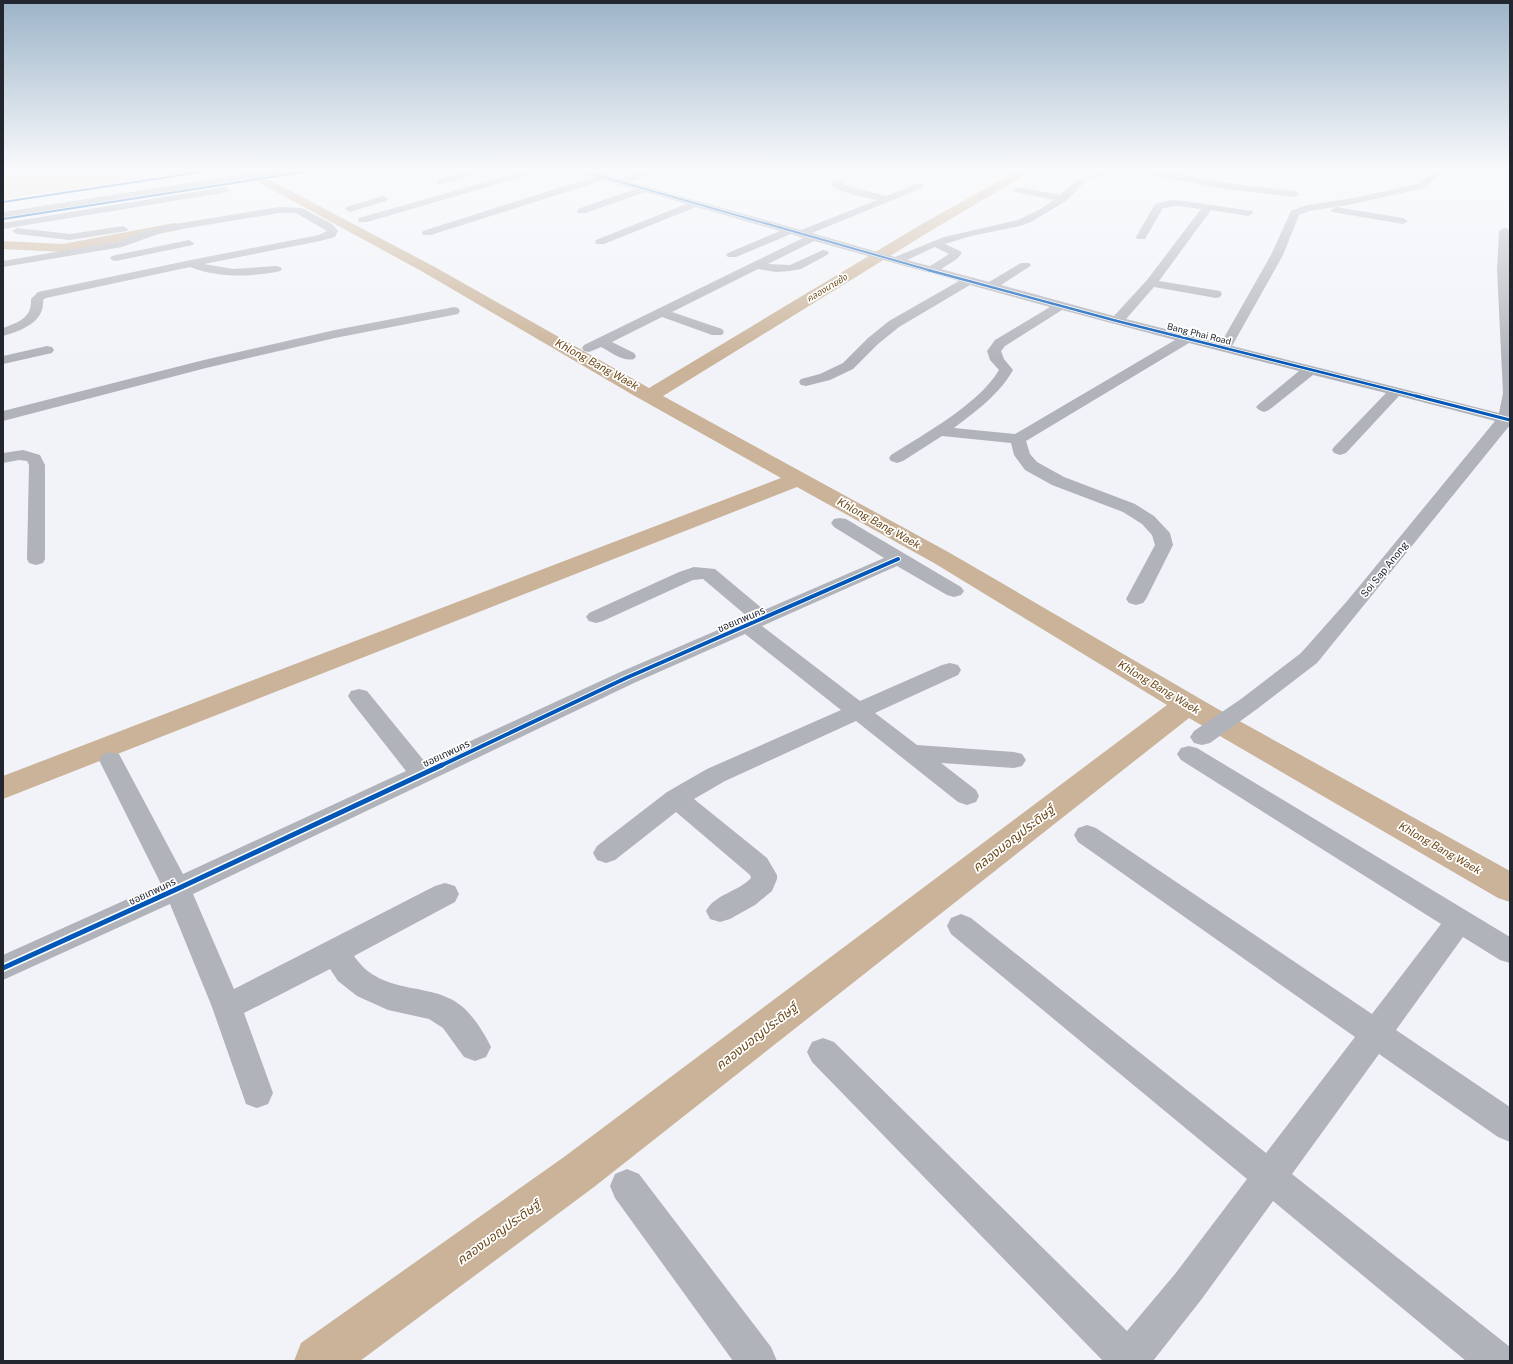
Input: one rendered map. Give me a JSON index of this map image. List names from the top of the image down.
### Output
{
  "streets": {
    "street": ["Bang Phai Road", "Soi Sap Anong", "ซอยเทพนคร"]
  },
  "crossings": [
    ["Bang Phai Road", "Soi Sap Anong"]
  ],
  "water": ["คลองนายย้ง", "Khlong Bang Waek", "คลองมอญประดิษฐ์"]
}
